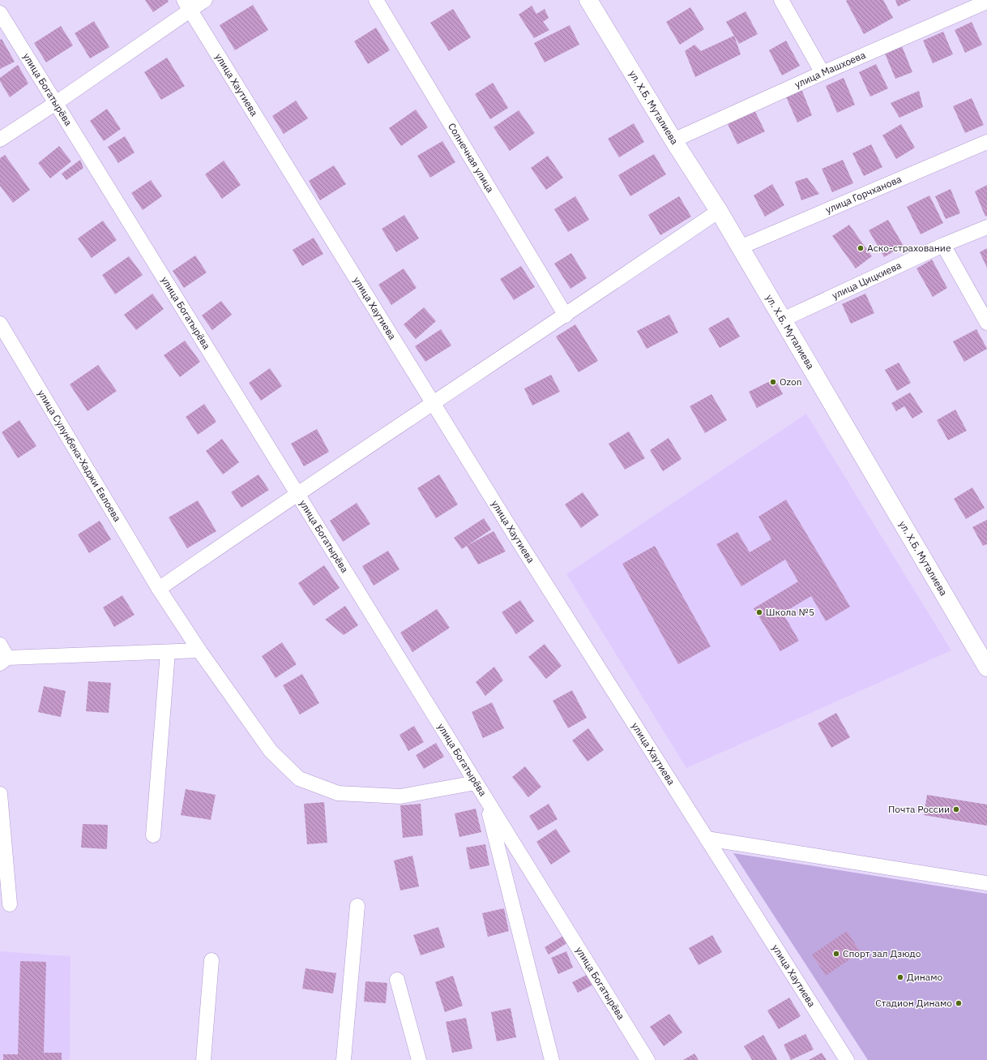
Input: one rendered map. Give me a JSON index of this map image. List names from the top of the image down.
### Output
{
  "streets": {
    "main road": ["ул. Х.Б. Муталиева"],
    "street": [
      "улица Машхоева",
      "улица Хаутиева",
      "улица Богатырёва",
      "Солнечная улица",
      "улица Горчханова",
      "улица Цицкиева",
      "улица Сулунбека-Хаджи Евлоева"
    ]
  },
  "crossings": [
    ["улица Машхоева", "ул. Х.Б. Муталиева"],
    ["улица Богатырёва", "улица Сулунбека-Хаджи Евлоева"],
    ["ул. Х.Б. Муталиева", "улица Горчханова"],
    ["ул. Х.Б. Муталиева", "улица Цицкиева"]
  ],
  "places": [
    "Аско-страхование",
    "Ozon",
    "Школа №5",
    "Почта России",
    "Спорт зал Дзюдо",
    "Динамо",
    "Стадион Динамо"
  ]
}
